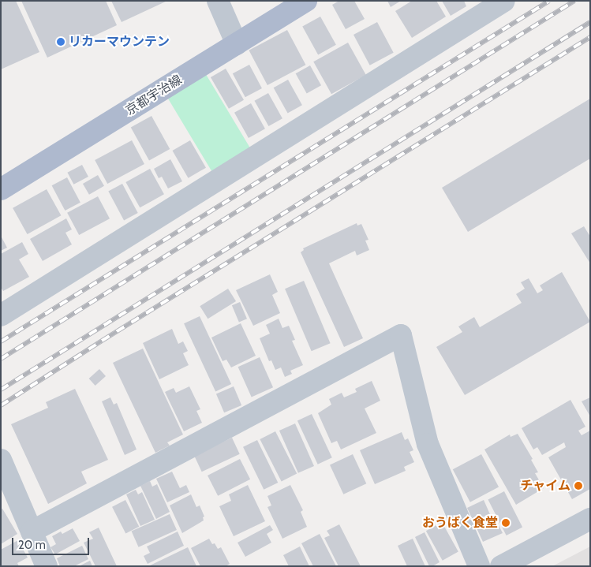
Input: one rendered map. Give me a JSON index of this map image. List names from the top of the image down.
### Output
{
  "streets": {
    "main road": ["京都宇治線"]
  },
  "places": ["リカーマウンテン", "チャイム", "おうばく食堂"],
  "scale_bar": "20 m"
}
